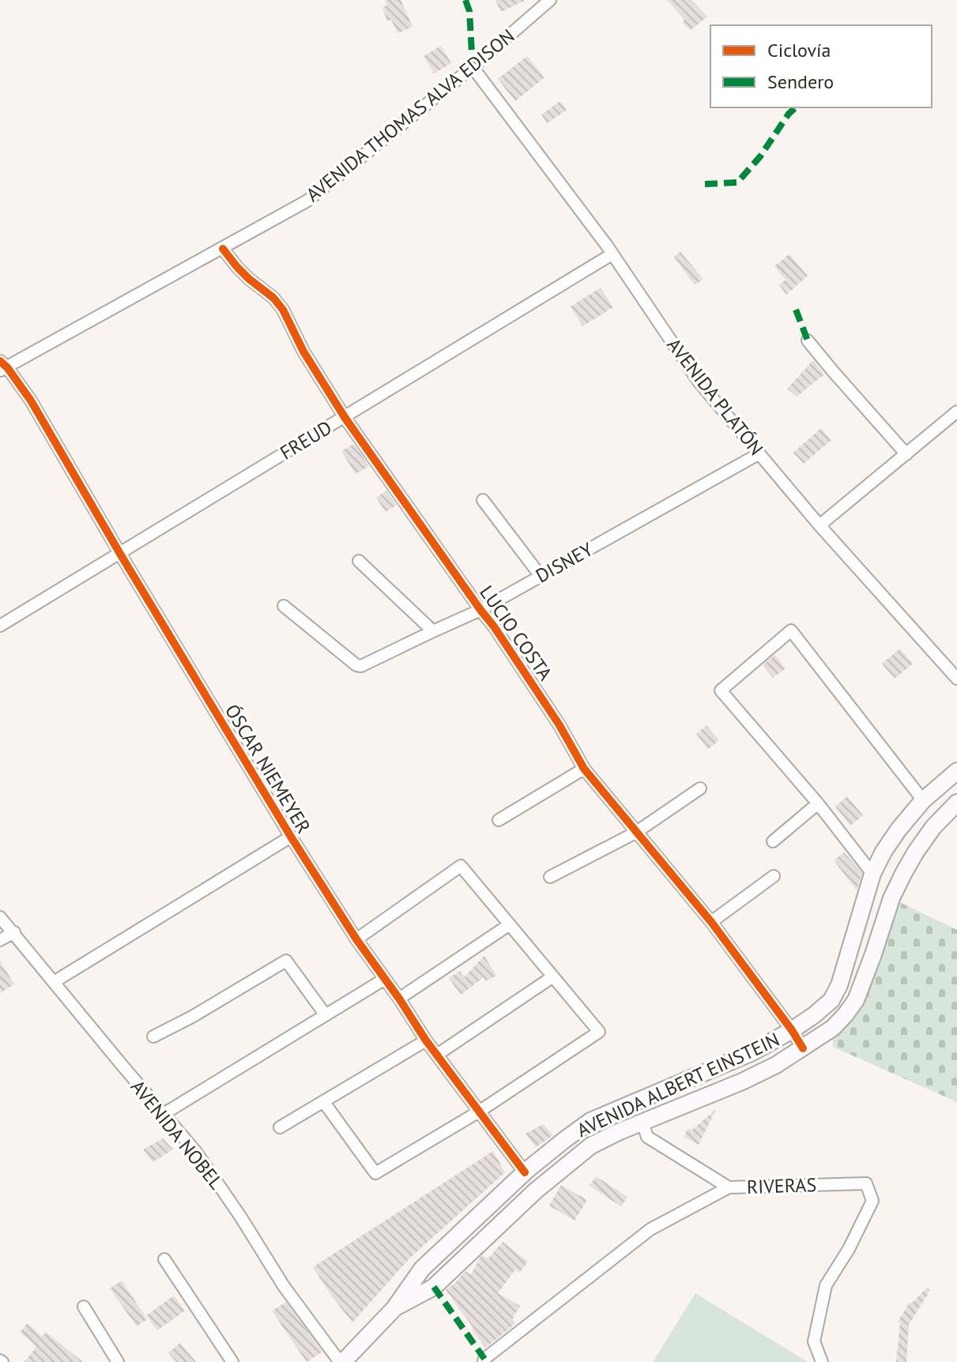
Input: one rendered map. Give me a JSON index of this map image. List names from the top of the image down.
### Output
{
  "streets": {
    "street": [
      "AVENIDA THOMAS ALVA EDISON",
      "AVENIDA PLATÓN",
      "FREUD",
      "DISNEY",
      "LUCIO COSTA",
      "ÓSCAR NIEMEYER",
      "AVENIDA ALBERT EINSTEIN",
      "AVENIDA NOBEL",
      "RIVERAS"
    ]
  },
  "crossings": [
    ["AVENIDA THOMAS ALVA EDISON", "AVENIDA PLATÓN"],
    ["AVENIDA THOMAS ALVA EDISON", "LUCIO COSTA"],
    ["AVENIDA THOMAS ALVA EDISON", "ÓSCAR NIEMEYER"],
    ["AVENIDA PLATÓN", "FREUD"],
    ["AVENIDA PLATÓN", "DISNEY"],
    ["FREUD", "LUCIO COSTA"],
    ["FREUD", "ÓSCAR NIEMEYER"],
    ["DISNEY", "LUCIO COSTA"],
    ["LUCIO COSTA", "AVENIDA ALBERT EINSTEIN"],
    ["ÓSCAR NIEMEYER", "AVENIDA ALBERT EINSTEIN"],
    ["AVENIDA ALBERT EINSTEIN", "AVENIDA NOBEL"]
  ],
  "legend": ["Ciclovía", "Sendero"]
}
